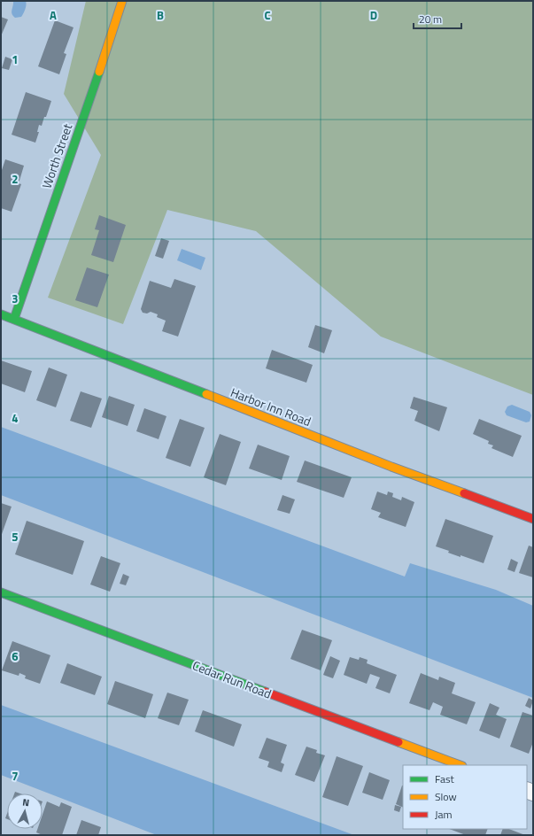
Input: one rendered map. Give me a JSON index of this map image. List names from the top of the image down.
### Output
{
  "streets": {
    "street": ["Worth Street", "Harbor Inn Road", "Cedar Run Road"]
  },
  "crossings": [
    ["Worth Street", "Harbor Inn Road"]
  ],
  "legend": ["Fast", "Slow", "Jam"],
  "scale_bar": "20 m",
  "north": "top",
  "grid": {
    "columns": [
      "A",
      "B",
      "C",
      "D"
    ],
    "rows": [
      "1",
      "2",
      "3",
      "4",
      "5",
      "6",
      "7"
    ]
  }
}
